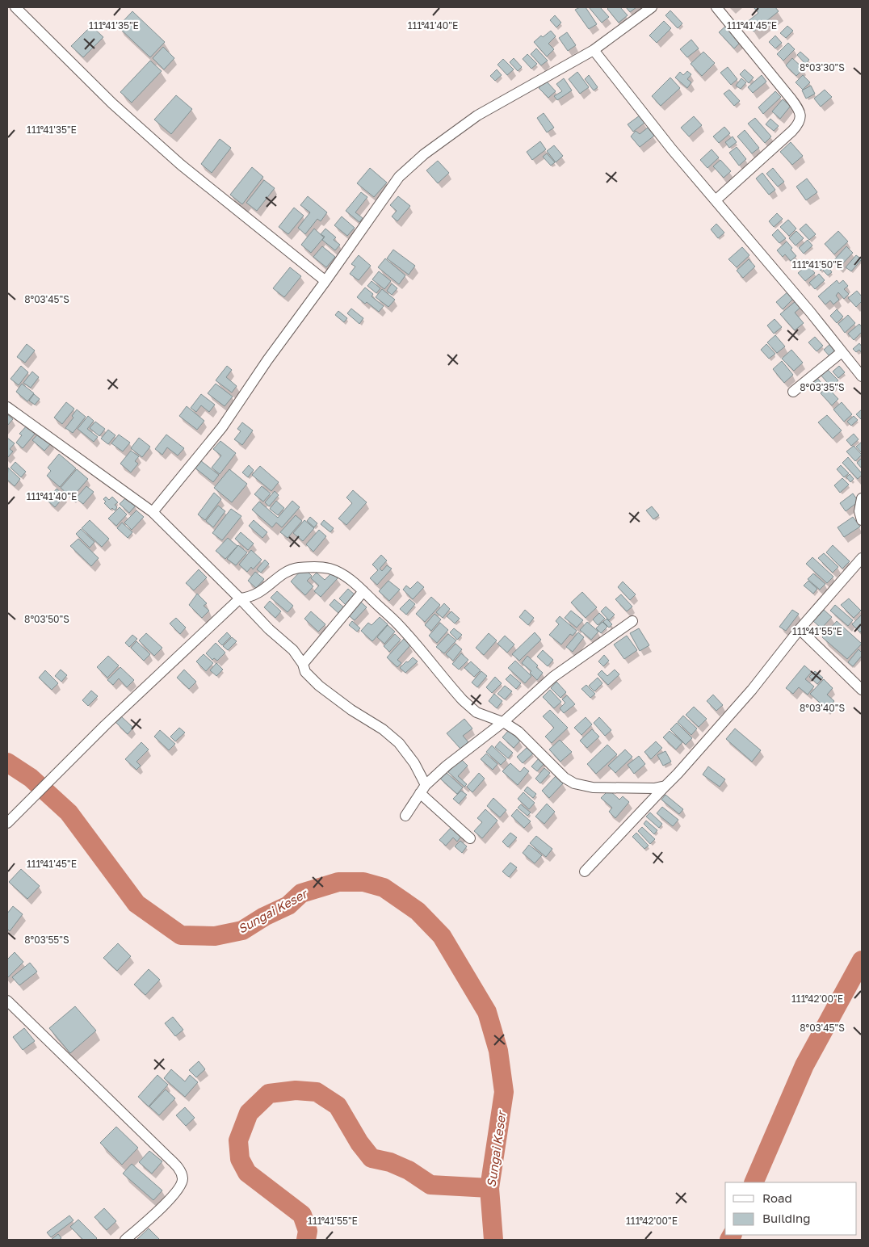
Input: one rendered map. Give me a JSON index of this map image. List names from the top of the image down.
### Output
{
  "water": ["Sungai Keser"],
  "legend": ["Road", "Building"],
  "coordinates": [
    "111°41'35\"E",
    "111°41'40\"E",
    "111°41'45\"E",
    "8°03'30\"S",
    "111°41'50\"E",
    "8°03'45\"S",
    "8°03'35\"S",
    "8°03'50\"S",
    "111°41'55\"E",
    "8°03'40\"S",
    "8°03'55\"S",
    "111°42'00\"E"
  ]
}
